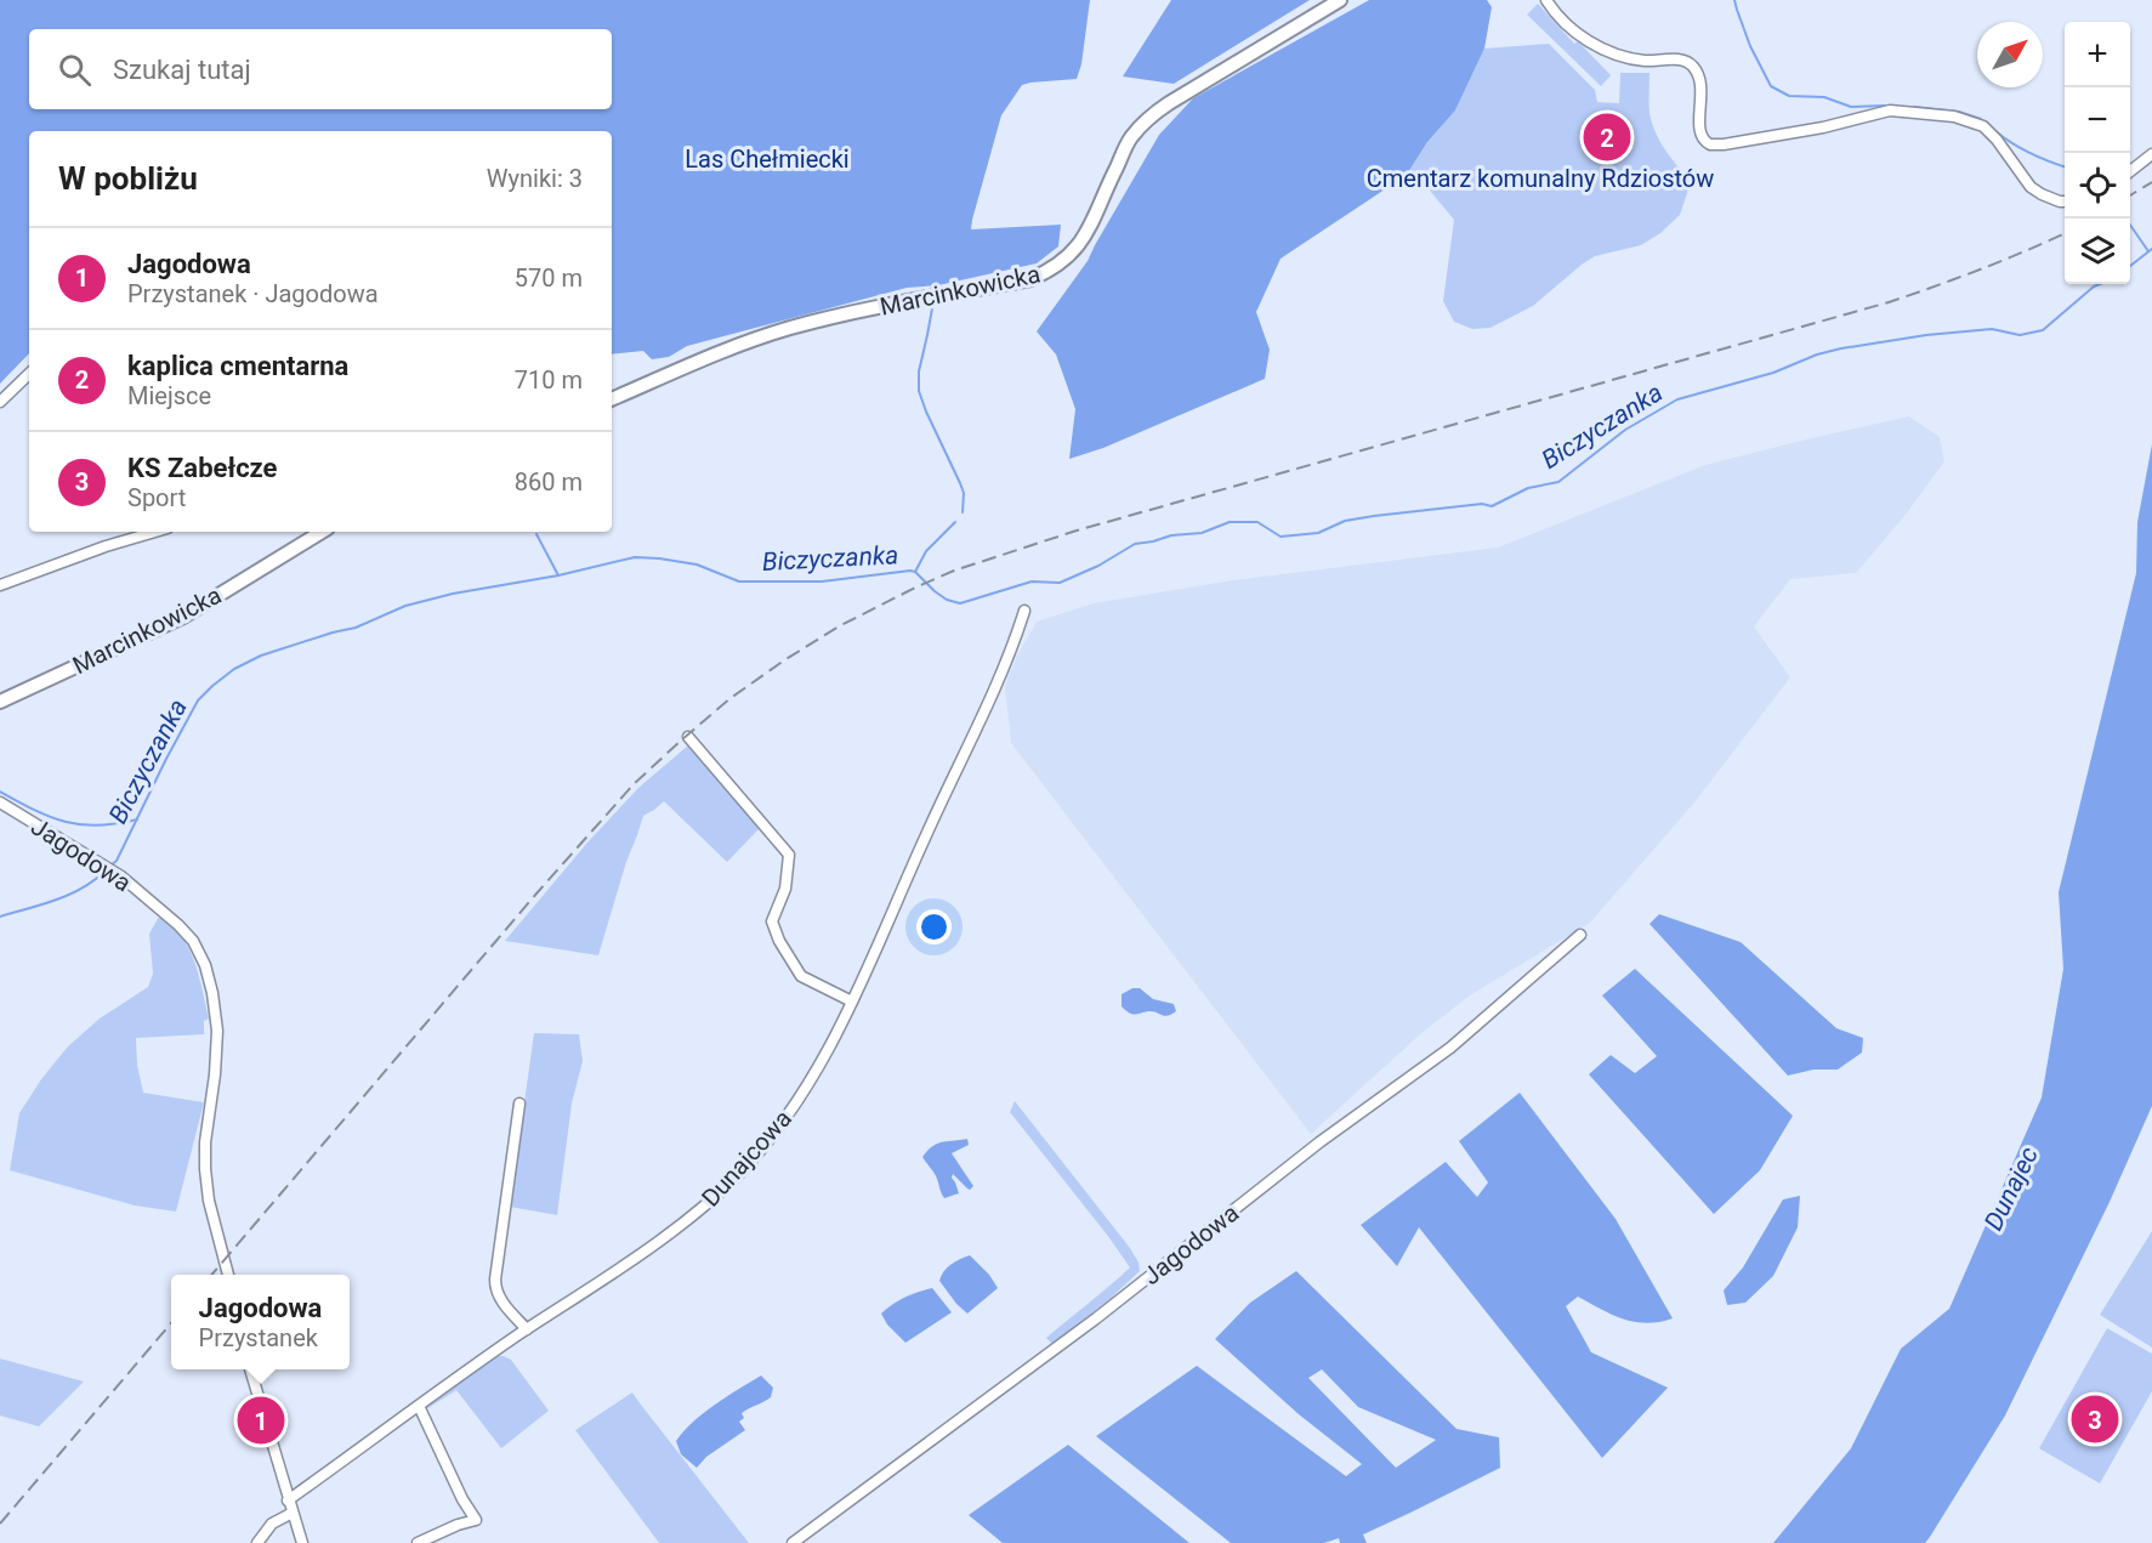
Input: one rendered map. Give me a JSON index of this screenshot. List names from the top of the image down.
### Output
{
  "streets": {
    "street": ["Marcinkowicka", "Jagodowa", "Dunajcowa"]
  },
  "water": ["Biczyczanka", "Dunajec"],
  "parks": ["Las Chełmiecki", "Cmentarz komunalny Rdziostów"],
  "north": "top right",
  "page": {
    "map_buttons": ["+", "−"],
    "search": "Szukaj tutaj",
    "pins": ["2", "3", "1"],
    "heading": ["W pobliżu", "Wyniki: 3"],
    "list": [
      {
        "mark": "1",
        "name": "Jagodowa",
        "note": "Przystanek · Jagodowa",
        "value": "570 m"
      },
      {
        "mark": "2",
        "name": "kaplica cmentarna",
        "note": "Miejsce",
        "value": "710 m"
      },
      {
        "mark": "3",
        "name": "KS Zabełcze",
        "note": "Sport",
        "value": "860 m"
      }
    ],
    "popup": ["Jagodowa", "Przystanek"]
  }
}
